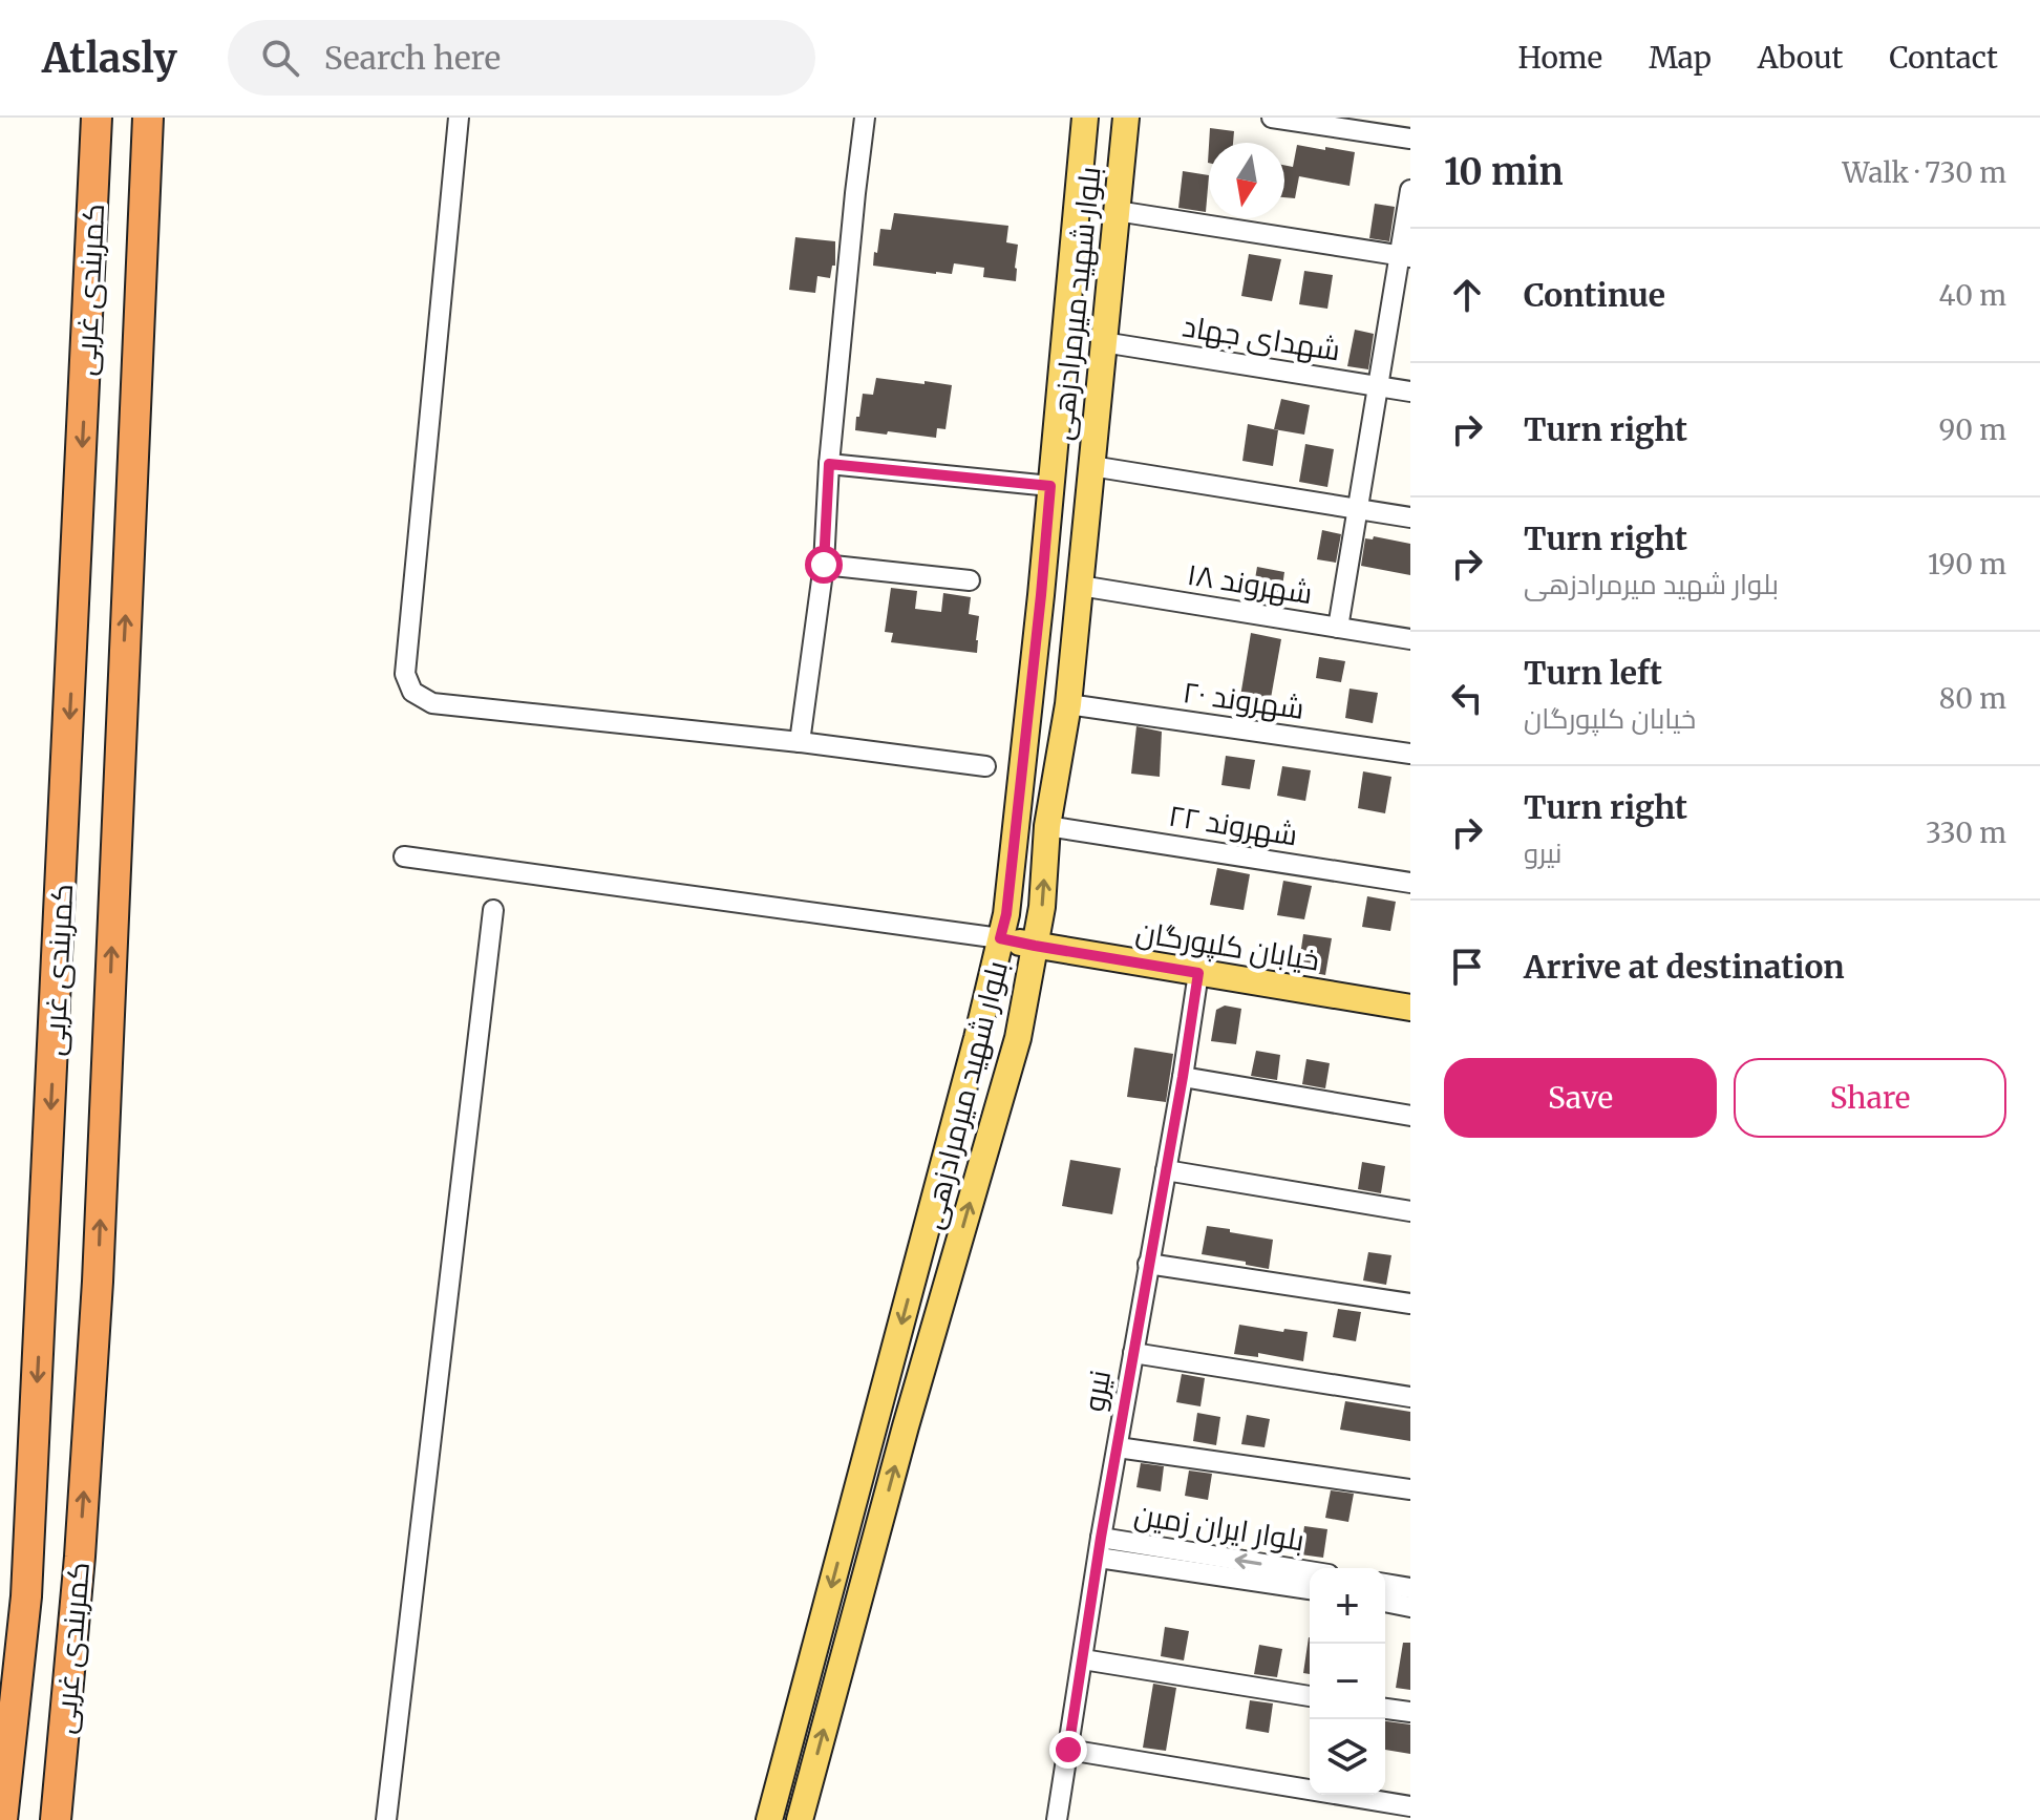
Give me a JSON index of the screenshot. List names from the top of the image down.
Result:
{
  "streets": {
    "highway": ["کمربندی غربی"],
    "main road": ["بلوار شهید میرمرادزهی", "خیابان کلپورگان"],
    "street": [
      "شهدای جهاد",
      "شهروند ۱۸",
      "شهروند ۲۰",
      "شهروند ۲۲",
      "نیرو",
      "بلوار ایران زمین"
    ]
  },
  "crossings": [
    ["بلوار شهید میرمرادزهی", "شهدای جهاد"],
    ["بلوار شهید میرمرادزهی", "شهروند ۱۸"],
    ["بلوار شهید میرمرادزهی", "شهروند ۲۰"],
    ["بلوار شهید میرمرادزهی", "شهروند ۲۲"],
    ["بلوار شهید میرمرادزهی", "خیابان کلپورگان"],
    ["خیابان کلپورگان", "نیرو"],
    ["نیرو", "بلوار ایران زمین"]
  ],
  "north": "bottom",
  "page": {
    "header": "Atlasly",
    "search": "Search here",
    "nav": [
      "Home",
      "Map",
      "About",
      "Contact"
    ],
    "heading": ["10 min", "Walk · 730 m"],
    "list": [
      ["Continue", "40 m"],
      ["Turn right", "90 m"],
      ["Turn right", "بلوار شهید میرمرادزهی", "190 m"],
      ["Turn left", "خیابان کلپورگان", "80 m"],
      ["Turn right", "نیرو", "330 m"],
      "Arrive at destination"
    ],
    "buttons": ["Save", "Share"],
    "map_buttons": ["+", "−"]
  }
}
